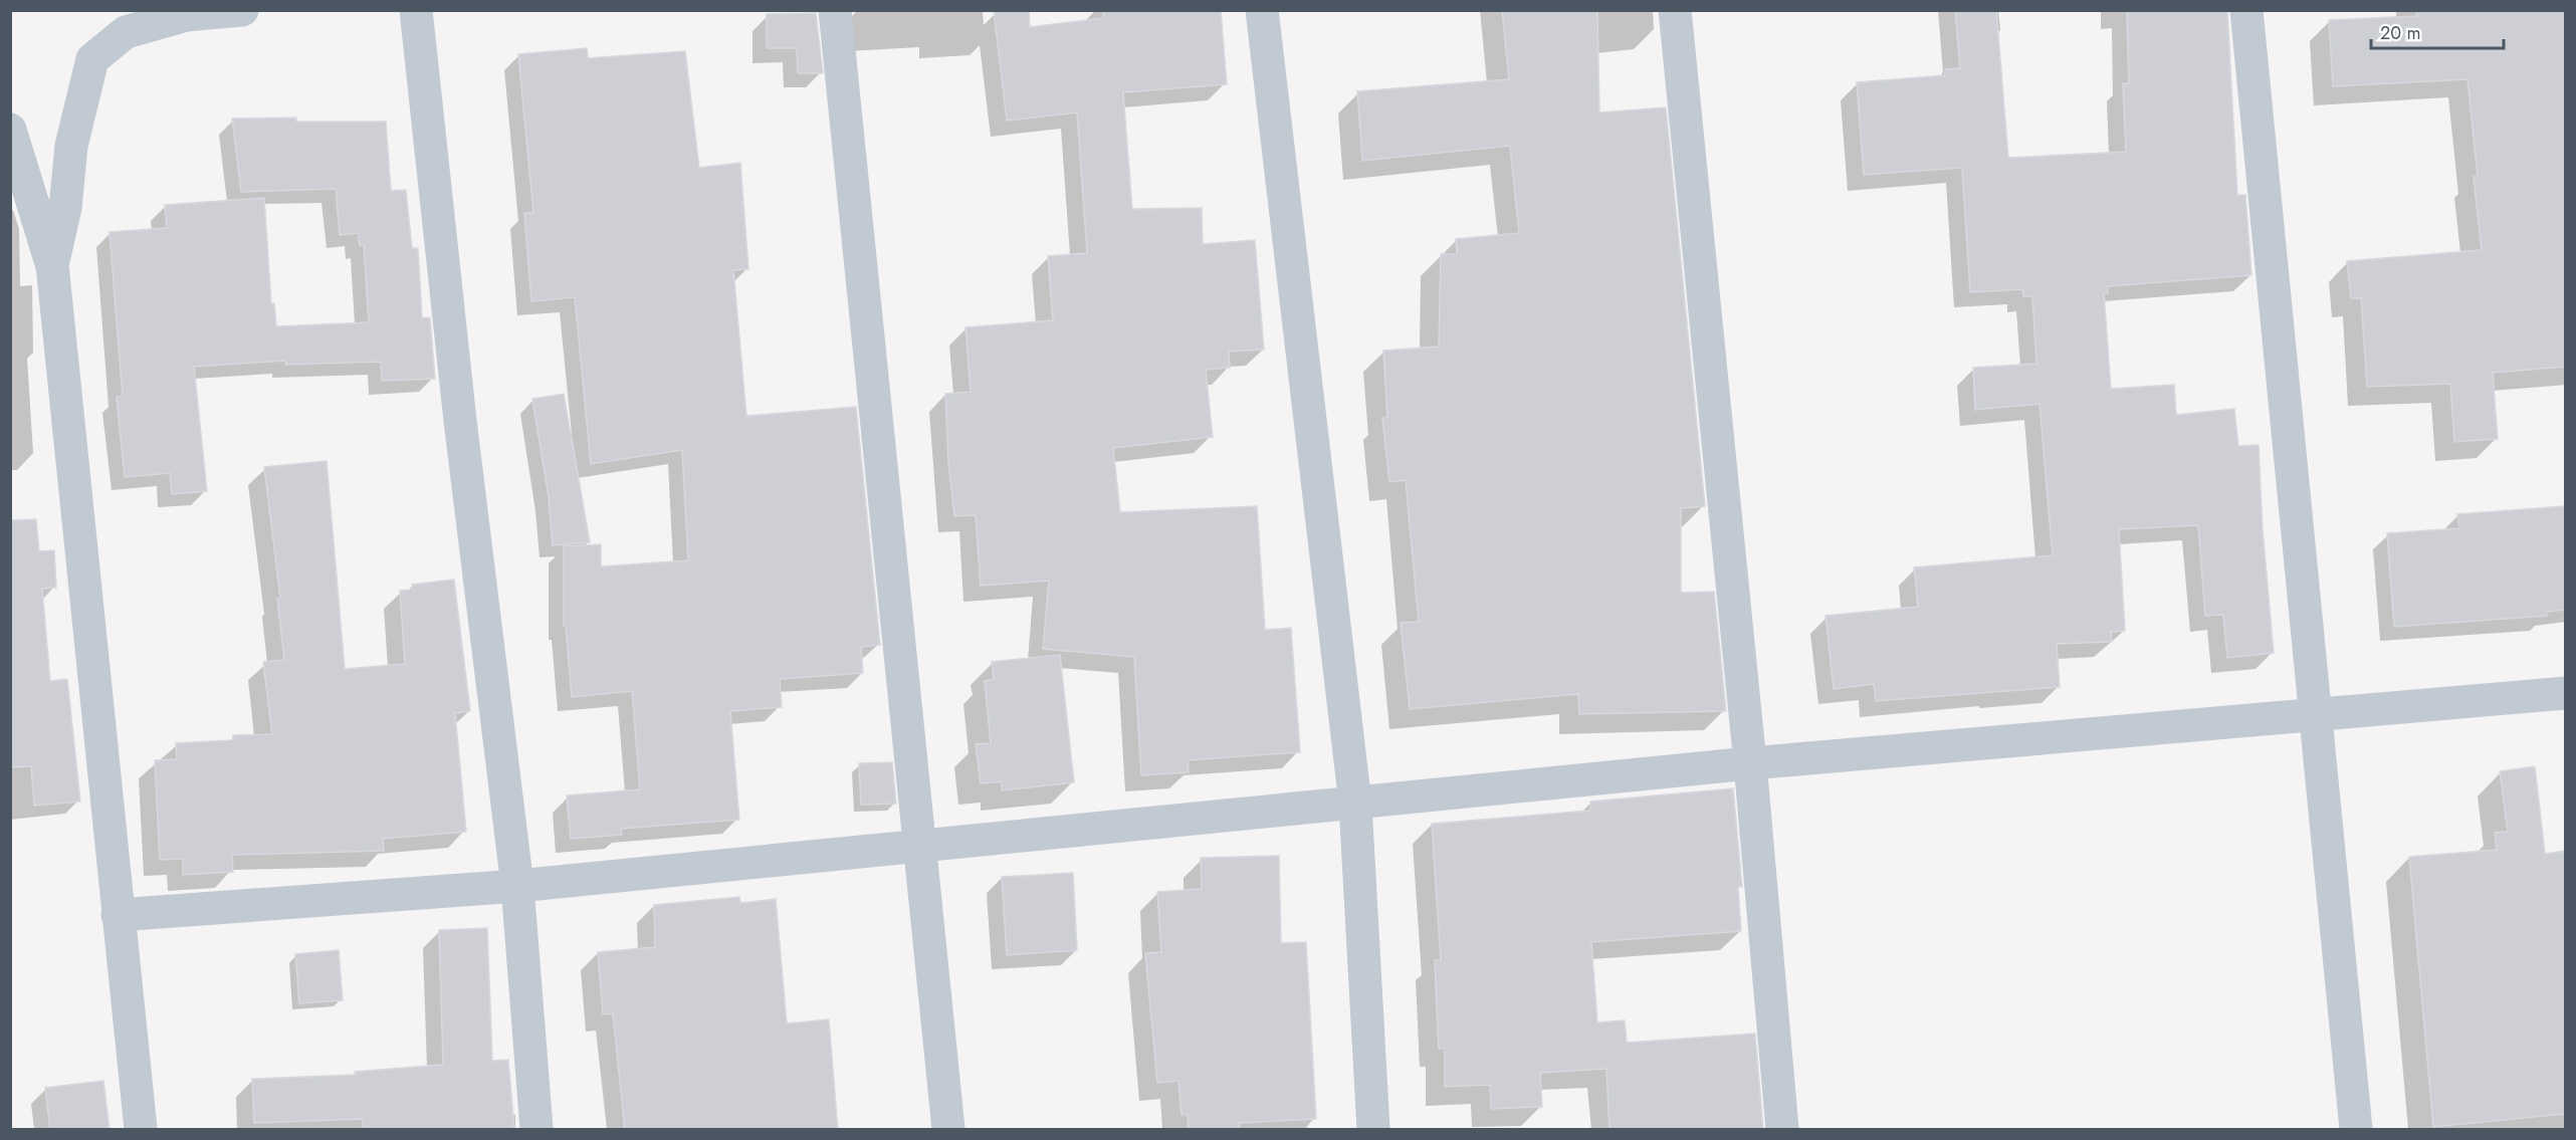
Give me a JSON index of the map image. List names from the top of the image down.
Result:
{
  "scale_bar": "20 m"
}
